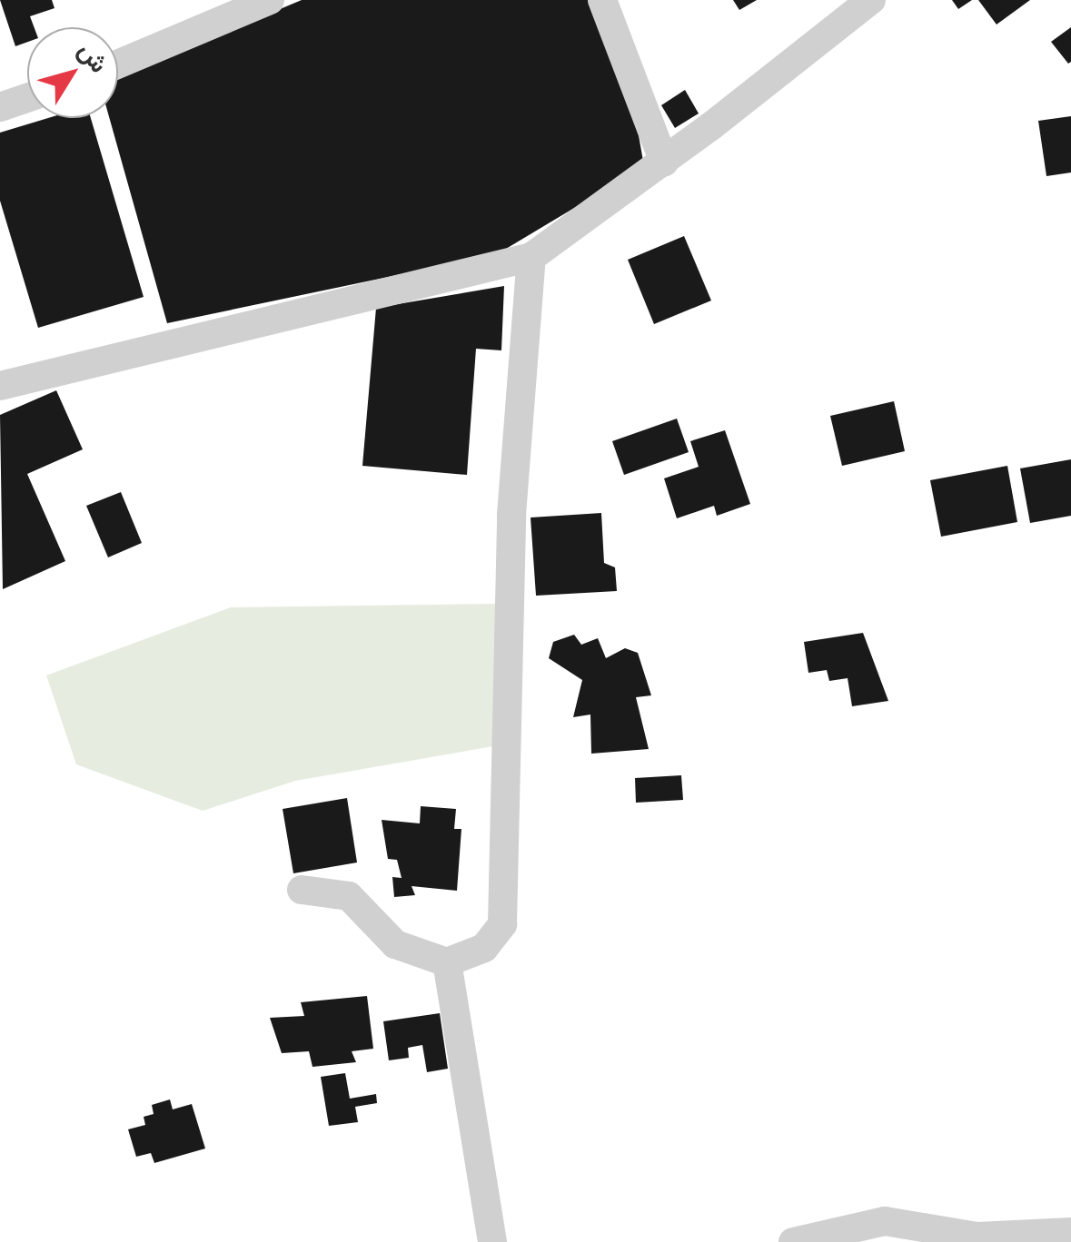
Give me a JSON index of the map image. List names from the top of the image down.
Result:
{
  "north": "top right"
}
